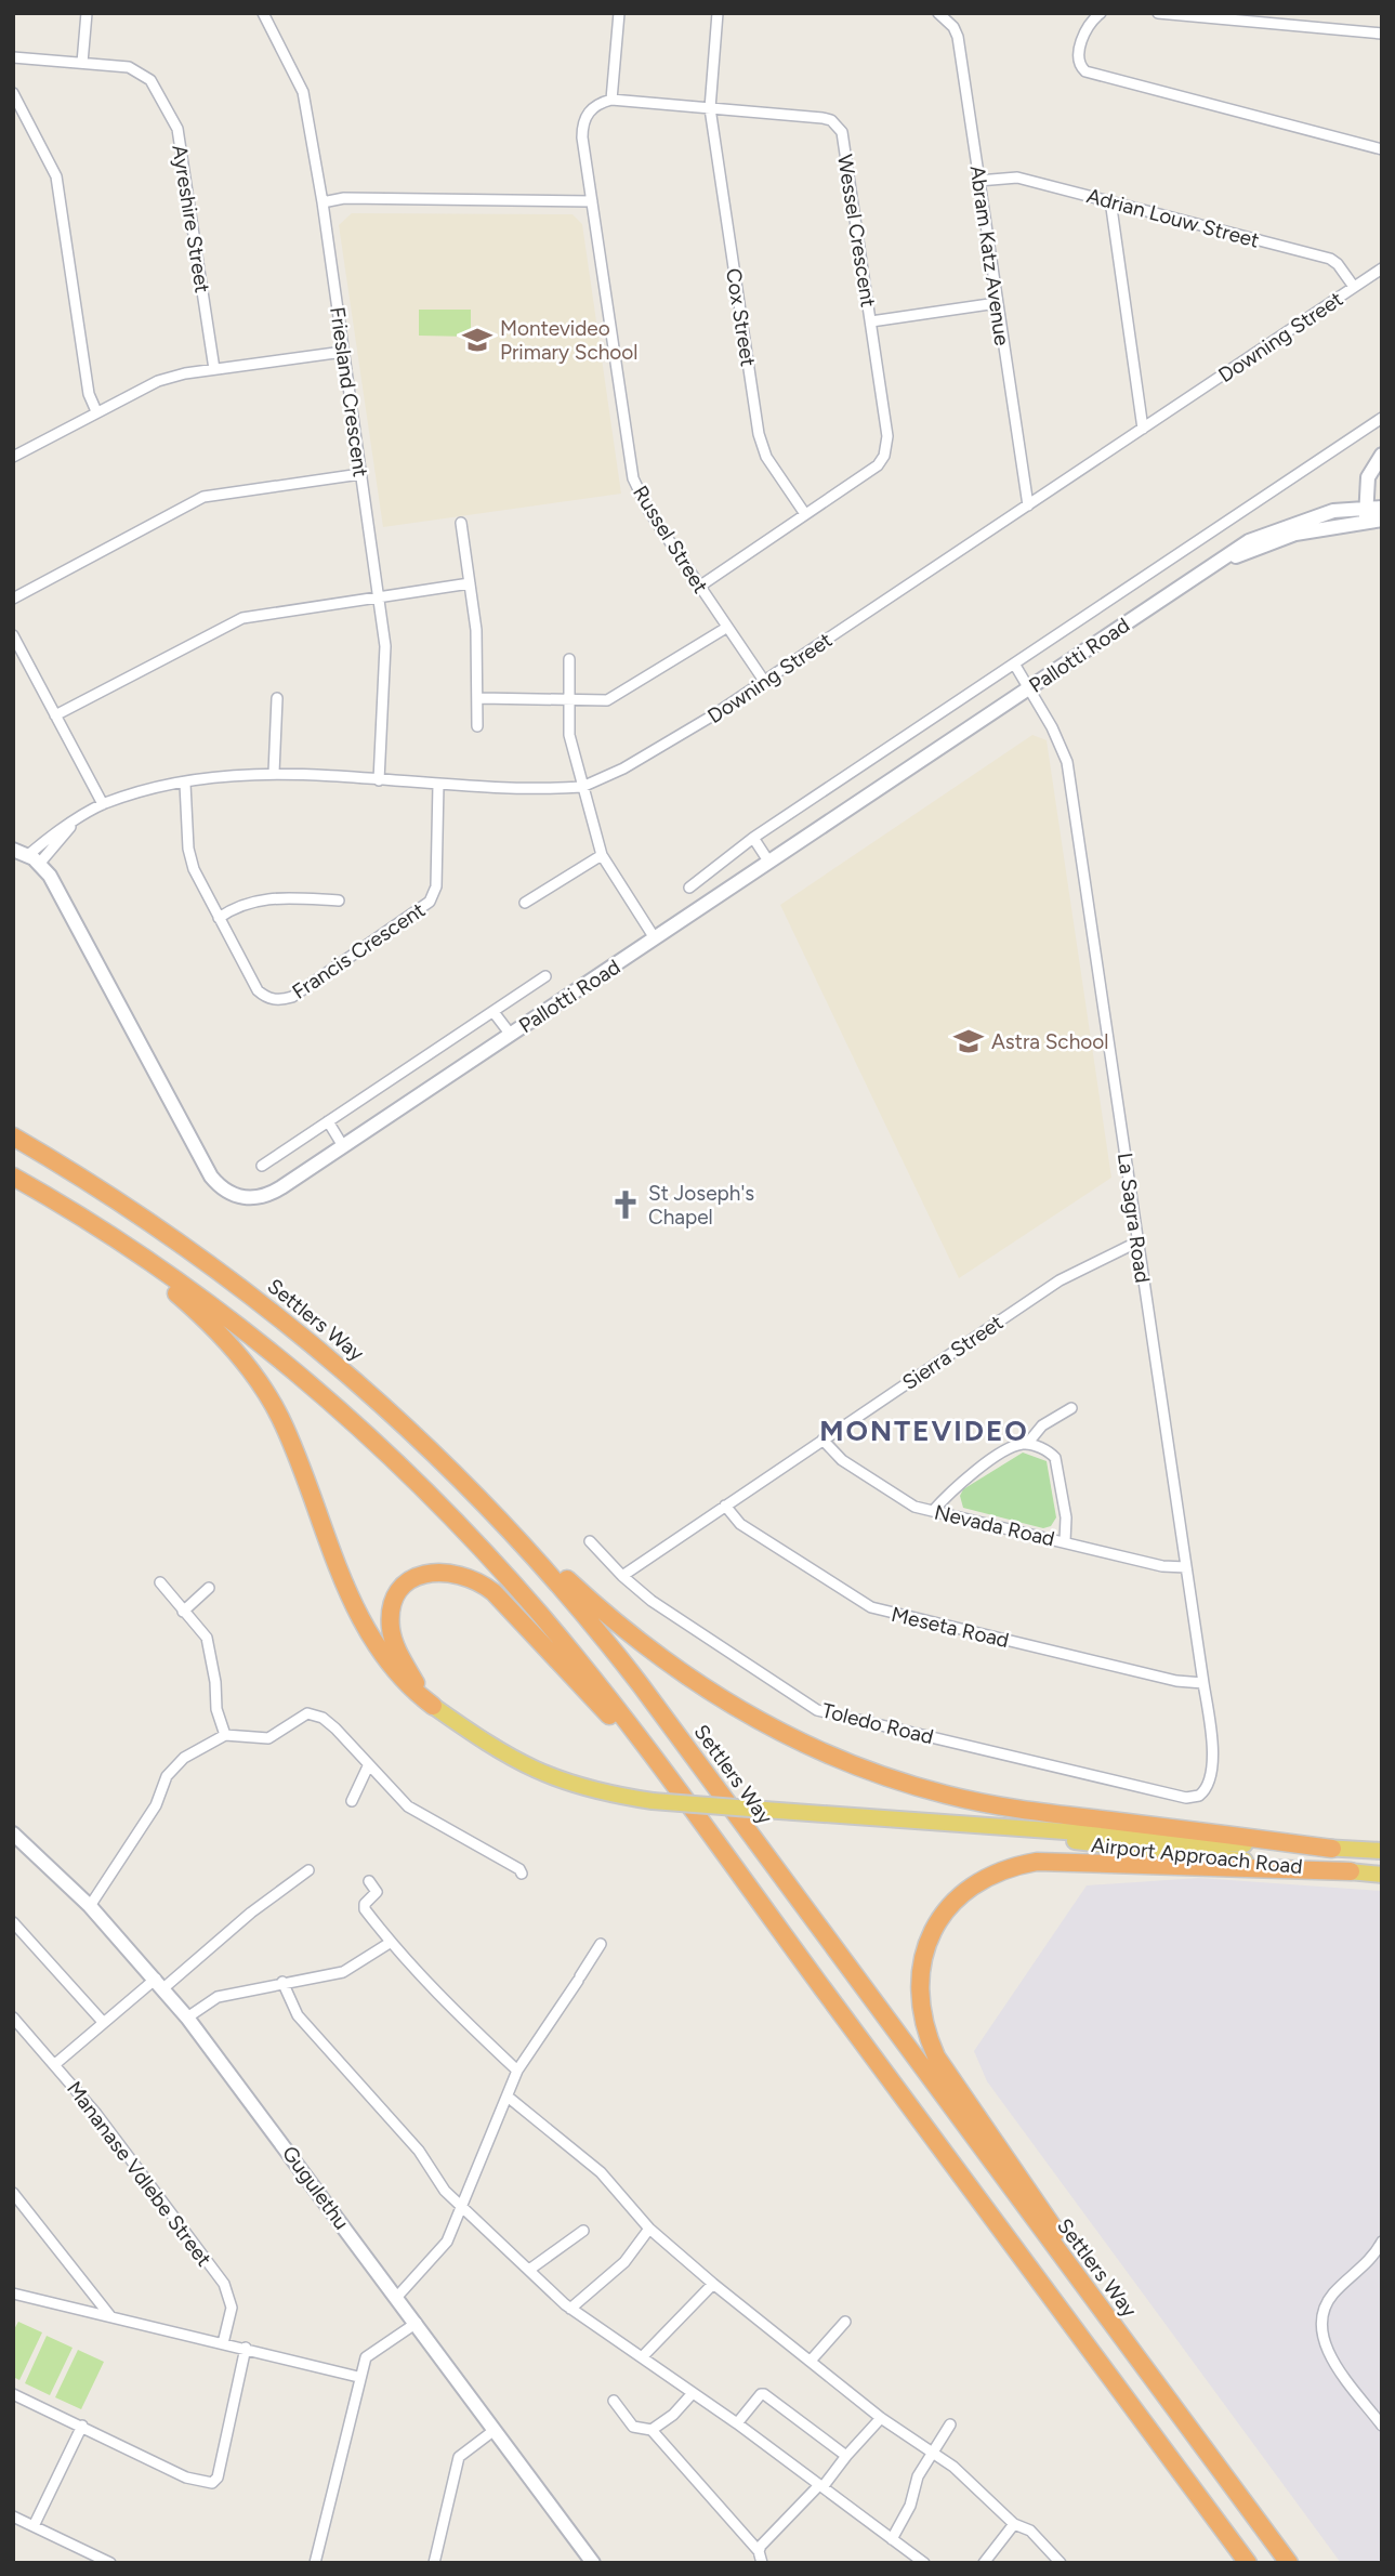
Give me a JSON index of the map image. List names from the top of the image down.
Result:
{
  "streets": {
    "highway": ["Settlers Way"],
    "main road": ["Airport Approach Road"],
    "street": [
      "Adrian Louw Street",
      "Ayreshire Street",
      "Wessel Crescent",
      "Abram Katz Avenue",
      "Cox Street",
      "Downing Street",
      "Friesland Crescent",
      "Russel Street",
      "Pallotti Road",
      "Francis Crescent",
      "La Sagra Road",
      "Sierra Street",
      "Nevada Road",
      "Meseta Road",
      "Toledo Road",
      "Mananase Vdlebe Street",
      "Gugulethu"
    ]
  },
  "crossings": [
    ["Adrian Louw Street", "Abram Katz Avenue"],
    ["Adrian Louw Street", "Downing Street"],
    ["Wessel Crescent", "Cox Street"],
    ["Wessel Crescent", "Russel Street"],
    ["Abram Katz Avenue", "Downing Street"],
    ["Downing Street", "Friesland Crescent"],
    ["Downing Street", "Russel Street"],
    ["Downing Street", "Pallotti Road"],
    ["Downing Street", "Francis Crescent"],
    ["Pallotti Road", "La Sagra Road"],
    ["La Sagra Road", "Sierra Street"],
    ["La Sagra Road", "Nevada Road"],
    ["La Sagra Road", "Meseta Road"],
    ["La Sagra Road", "Toledo Road"],
    ["Sierra Street", "Nevada Road"],
    ["Sierra Street", "Meseta Road"],
    ["Sierra Street", "Toledo Road"]
  ],
  "districts": ["MONTEVIDEO"],
  "places": {
    "school or university": ["Montevideo Primary School", "Astra School"],
    "church": ["St Joseph's Chapel"]
  }
}
